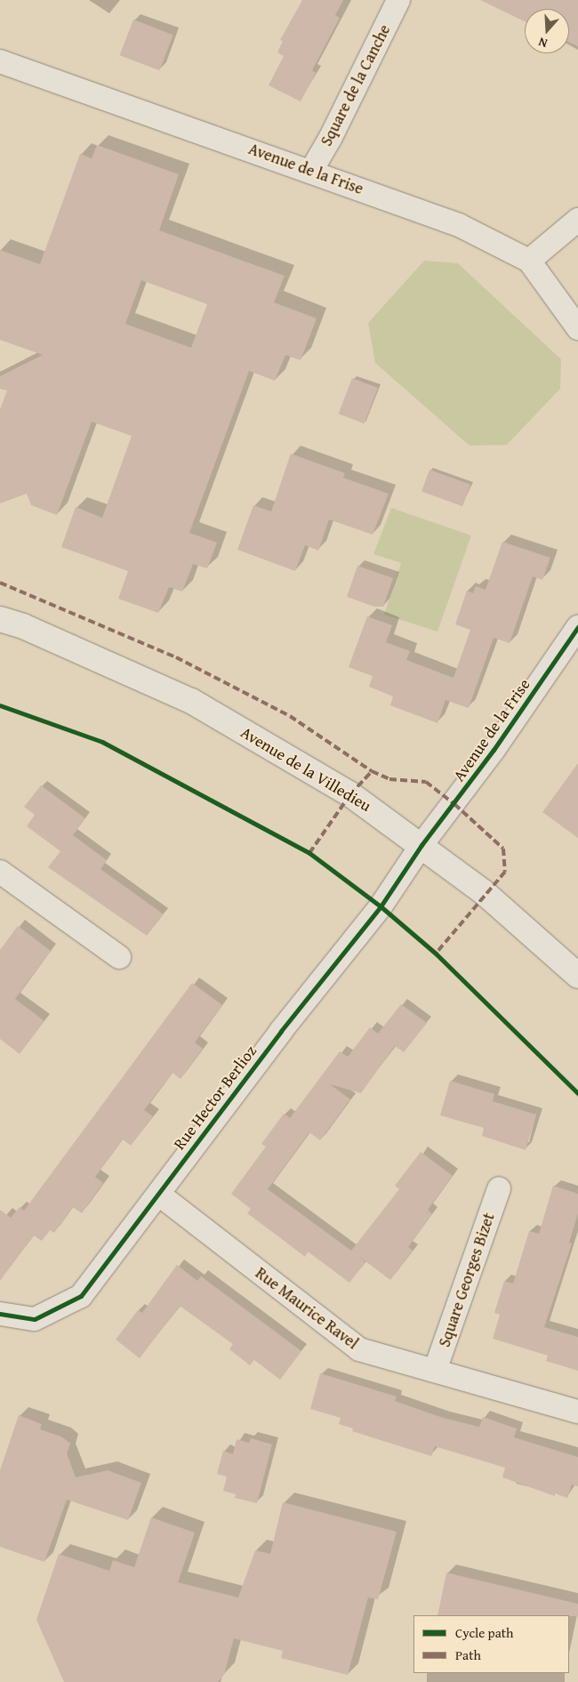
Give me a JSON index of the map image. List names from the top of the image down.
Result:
{
  "streets": {
    "street": [
      "Square de la Canche",
      "Avenue de la Frise",
      "Avenue de la Villedieu",
      "Rue Hector Berlioz",
      "Square Georges Bizet",
      "Rue Maurice Ravel"
    ]
  },
  "crossings": [
    ["Square de la Canche", "Avenue de la Frise"],
    ["Avenue de la Frise", "Avenue de la Villedieu"],
    ["Avenue de la Frise", "Rue Hector Berlioz"],
    ["Avenue de la Villedieu", "Rue Hector Berlioz"],
    ["Rue Hector Berlioz", "Rue Maurice Ravel"],
    ["Square Georges Bizet", "Rue Maurice Ravel"]
  ],
  "legend": ["Cycle path", "Path"],
  "north": "bottom"
}
